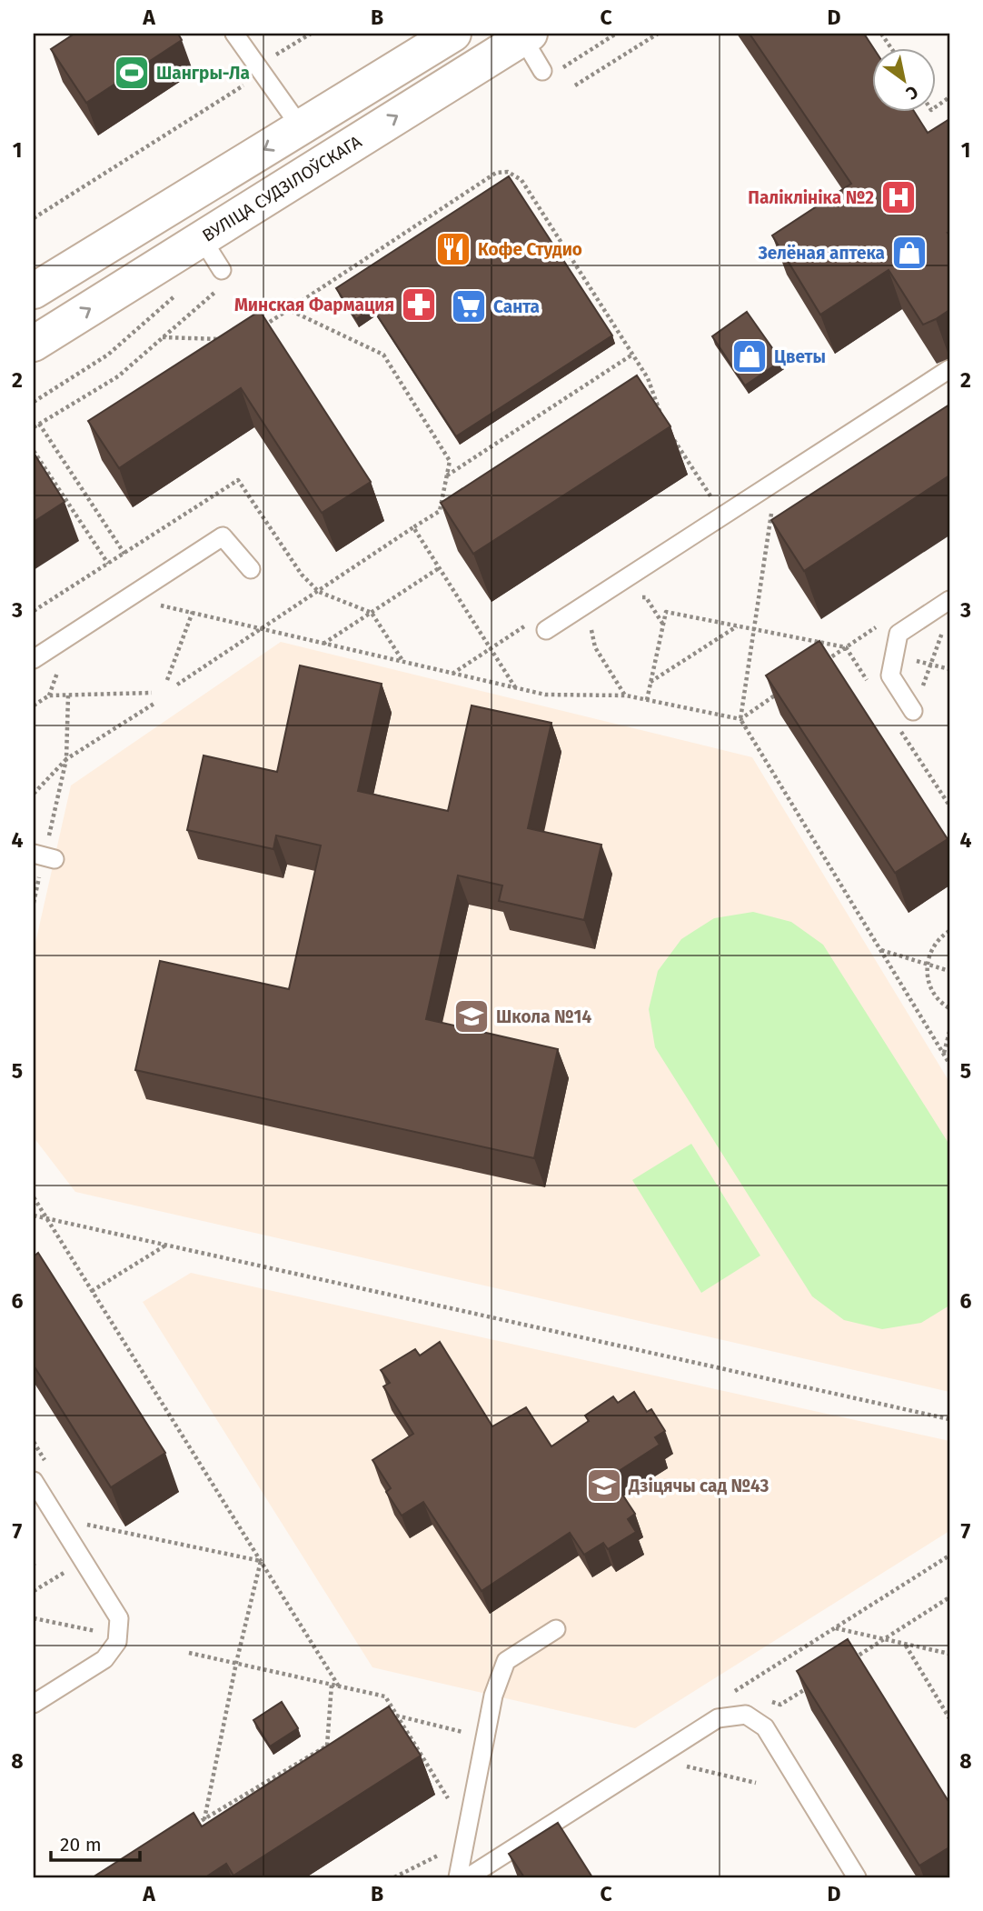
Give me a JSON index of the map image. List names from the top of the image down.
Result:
{
  "streets": {
    "main road": ["ВУЛІЦА СУДЗІЛОЎСКАГА"]
  },
  "places": {
    "sports": ["Шангры-Ла"],
    "hospital": ["Паліклініка №2"],
    "restaurant": ["Кофе Студио"],
    "shop": ["Зелёная аптека", "Цветы"],
    "pharmacy": ["Минская Фармация"],
    "supermarket": ["Санта"],
    "school or university": ["Школа №14", "Дзіцячы сад №43"]
  },
  "scale_bar": "20 m",
  "north": "bottom right",
  "grid": {
    "columns": [
      "A",
      "B",
      "C",
      "D"
    ],
    "rows": [
      "1",
      "2",
      "3",
      "4",
      "5",
      "6",
      "7",
      "8"
    ]
  }
}
